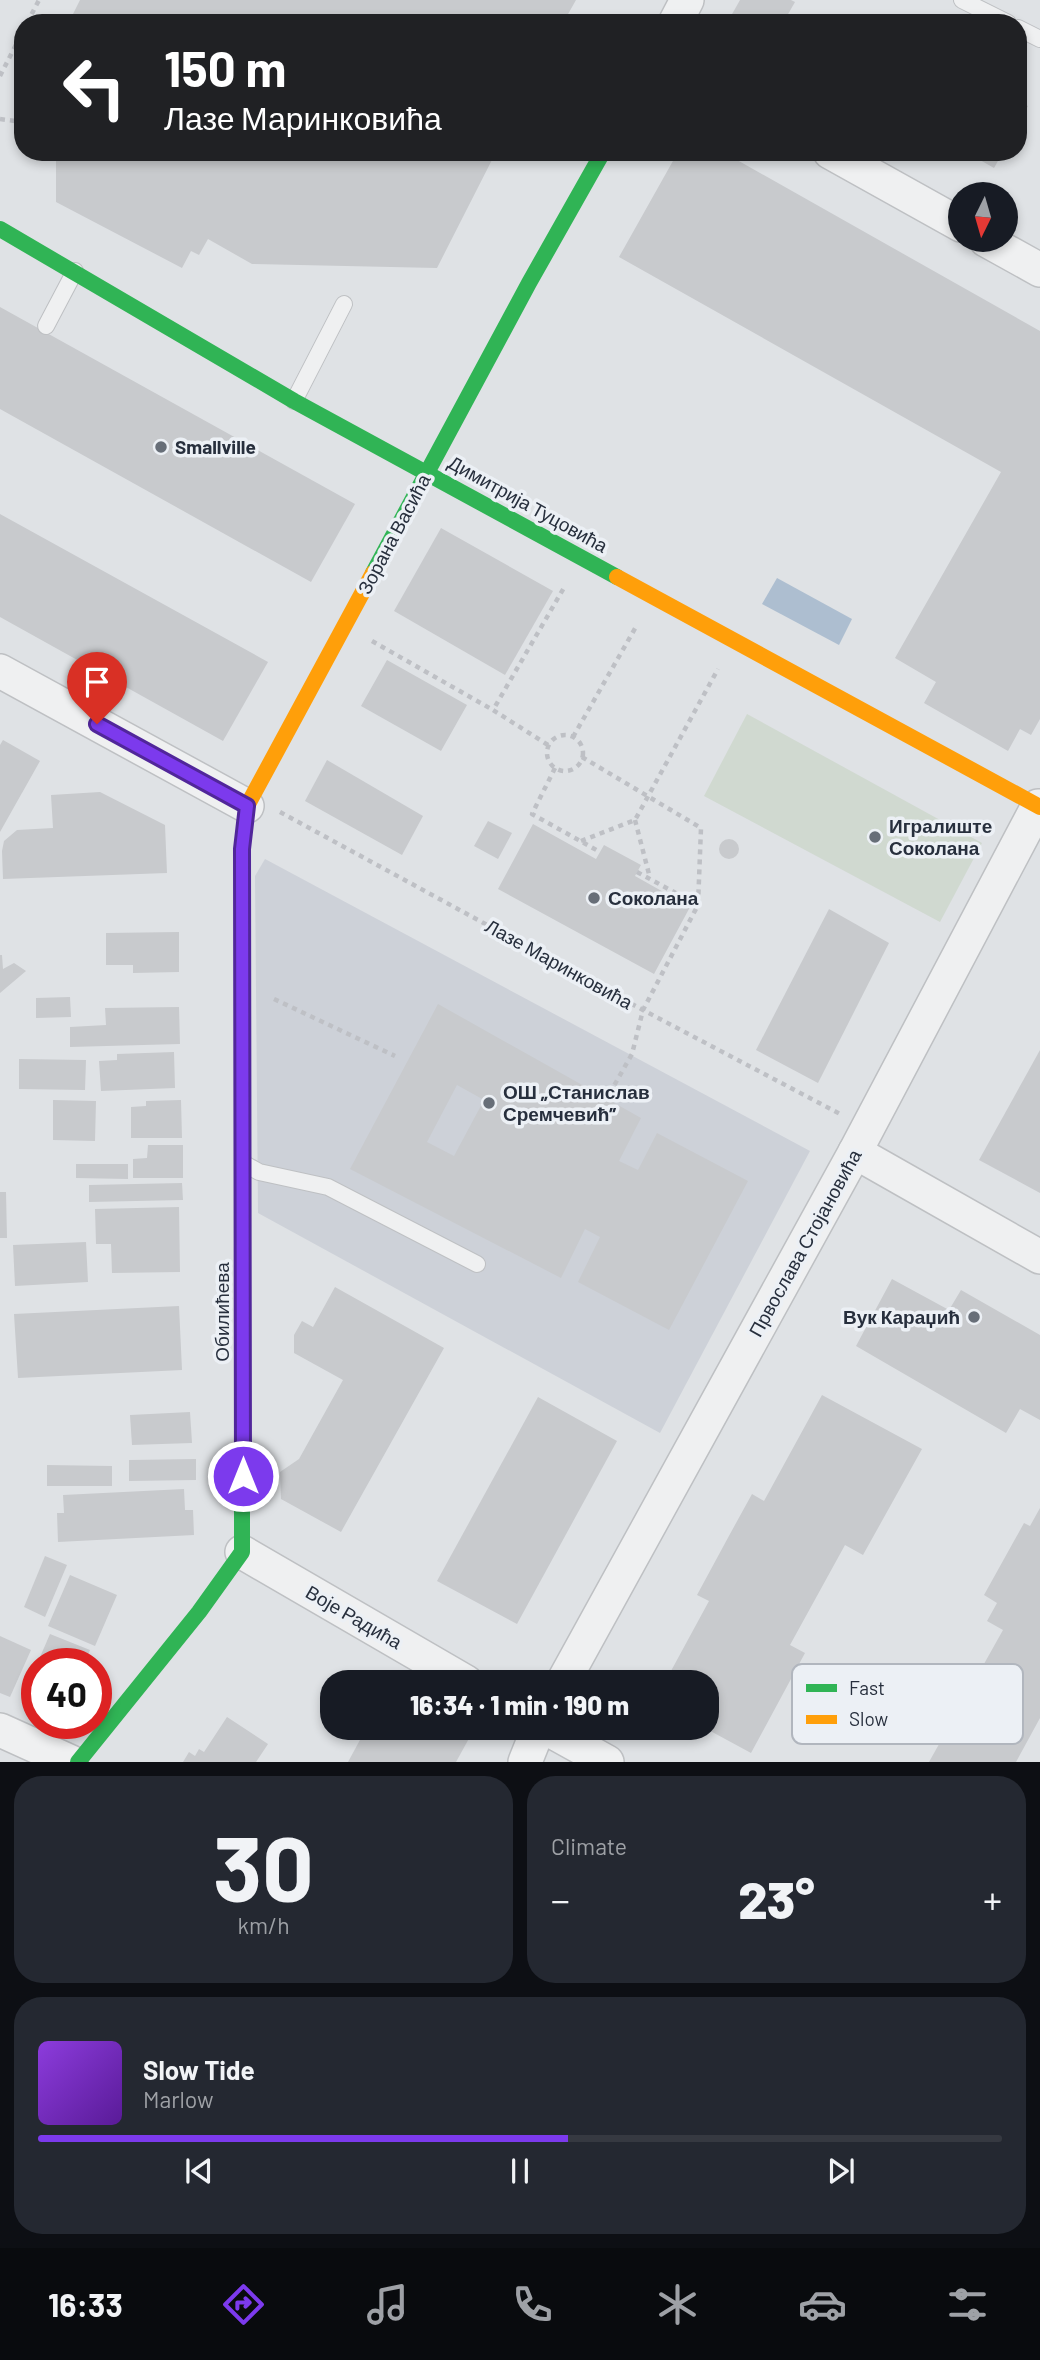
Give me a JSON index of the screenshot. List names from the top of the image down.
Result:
{
  "streets": {
    "street": [
      "Димитрија Туцовића",
      "Зорана Васића",
      "Првослава Стојановића",
      "Обилићева",
      "Воје Радића"
    ],
    "path": ["Лазе Маринковића"]
  },
  "crossings": [
    ["Димитрија Туцовића", "Зорана Васића"],
    ["Димитрија Туцовића", "Првослава Стојановића"],
    ["Зорана Васића", "Лазе Маринковића"],
    ["Зорана Васића", "Обилићева"],
    ["Лазе Маринковића", "Првослава Стојановића"],
    ["Лазе Маринковића", "Обилићева"],
    ["Обилићева", "Воје Радића"]
  ],
  "places": [
    "Smallville",
    "Игралиште Соколана",
    "Соколана",
    "ОШ „Станислав Сремчевић”",
    "Вук Караџић"
  ],
  "legend": ["Fast", "Slow"],
  "north": "bottom",
  "page": {
    "turn": ["150 m", "Лазе Маринковића"],
    "limit": "40",
    "trip": "16:34 · 1 min · 190 m",
    "tile": [
      ["30", "km/h"],
      "Climate"
    ],
    "heat": ["−", "23°", "+"],
    "song": ["Slow Tide", "Marlow"],
    "tabs": "16:33"
  }
}
